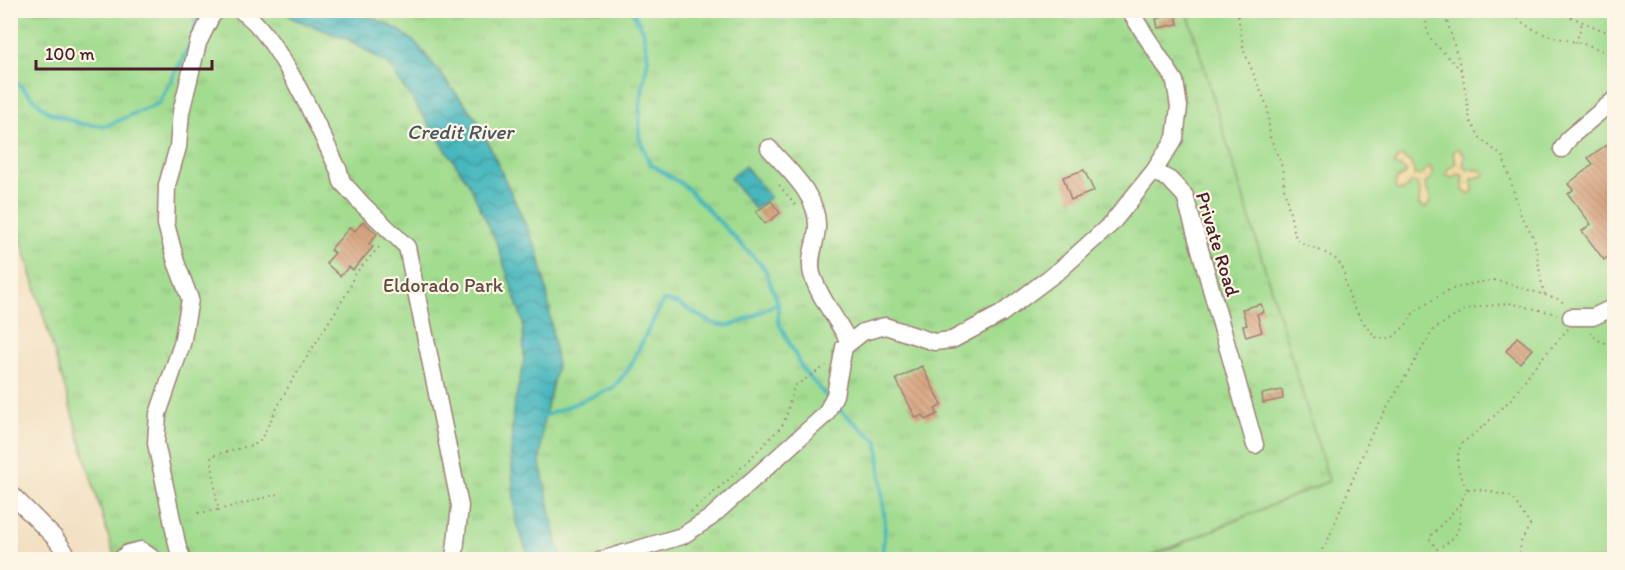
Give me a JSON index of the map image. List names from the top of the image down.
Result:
{
  "streets": {
    "street": ["Private Road"]
  },
  "water": ["Credit River"],
  "parks": ["Eldorado Park"],
  "scale_bar": "100 m"
}
